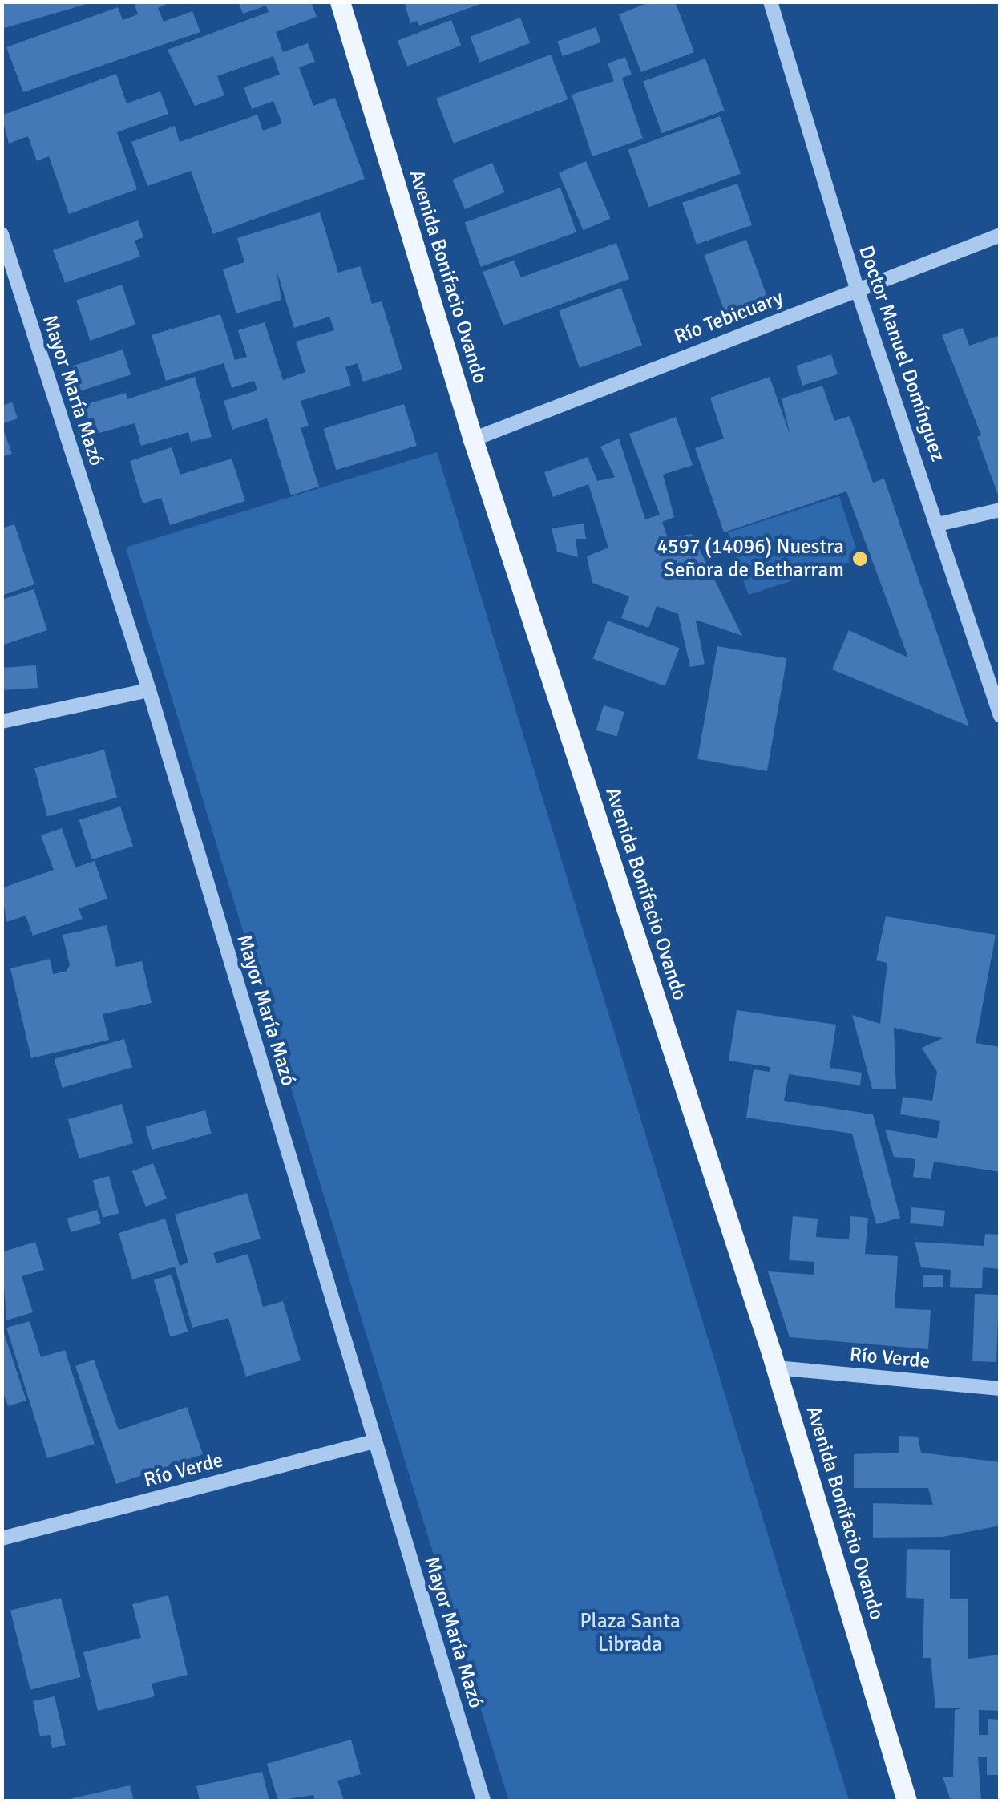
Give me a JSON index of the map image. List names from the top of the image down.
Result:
{
  "streets": {
    "main road": ["Avenida Bonifacio Ovando"],
    "street": [
      "Río Tebicuary",
      "Doctor Manuel Domínguez",
      "Mayor María Mazó",
      "Río Verde"
    ]
  },
  "crossings": [
    ["Avenida Bonifacio Ovando", "Río Tebicuary"],
    ["Avenida Bonifacio Ovando", "Río Verde"],
    ["Río Tebicuary", "Doctor Manuel Domínguez"],
    ["Mayor María Mazó", "Río Verde"]
  ],
  "parks": ["Plaza Santa Librada"],
  "places": ["4597 (14096) Nuestra Señora de Betharram"]
}
